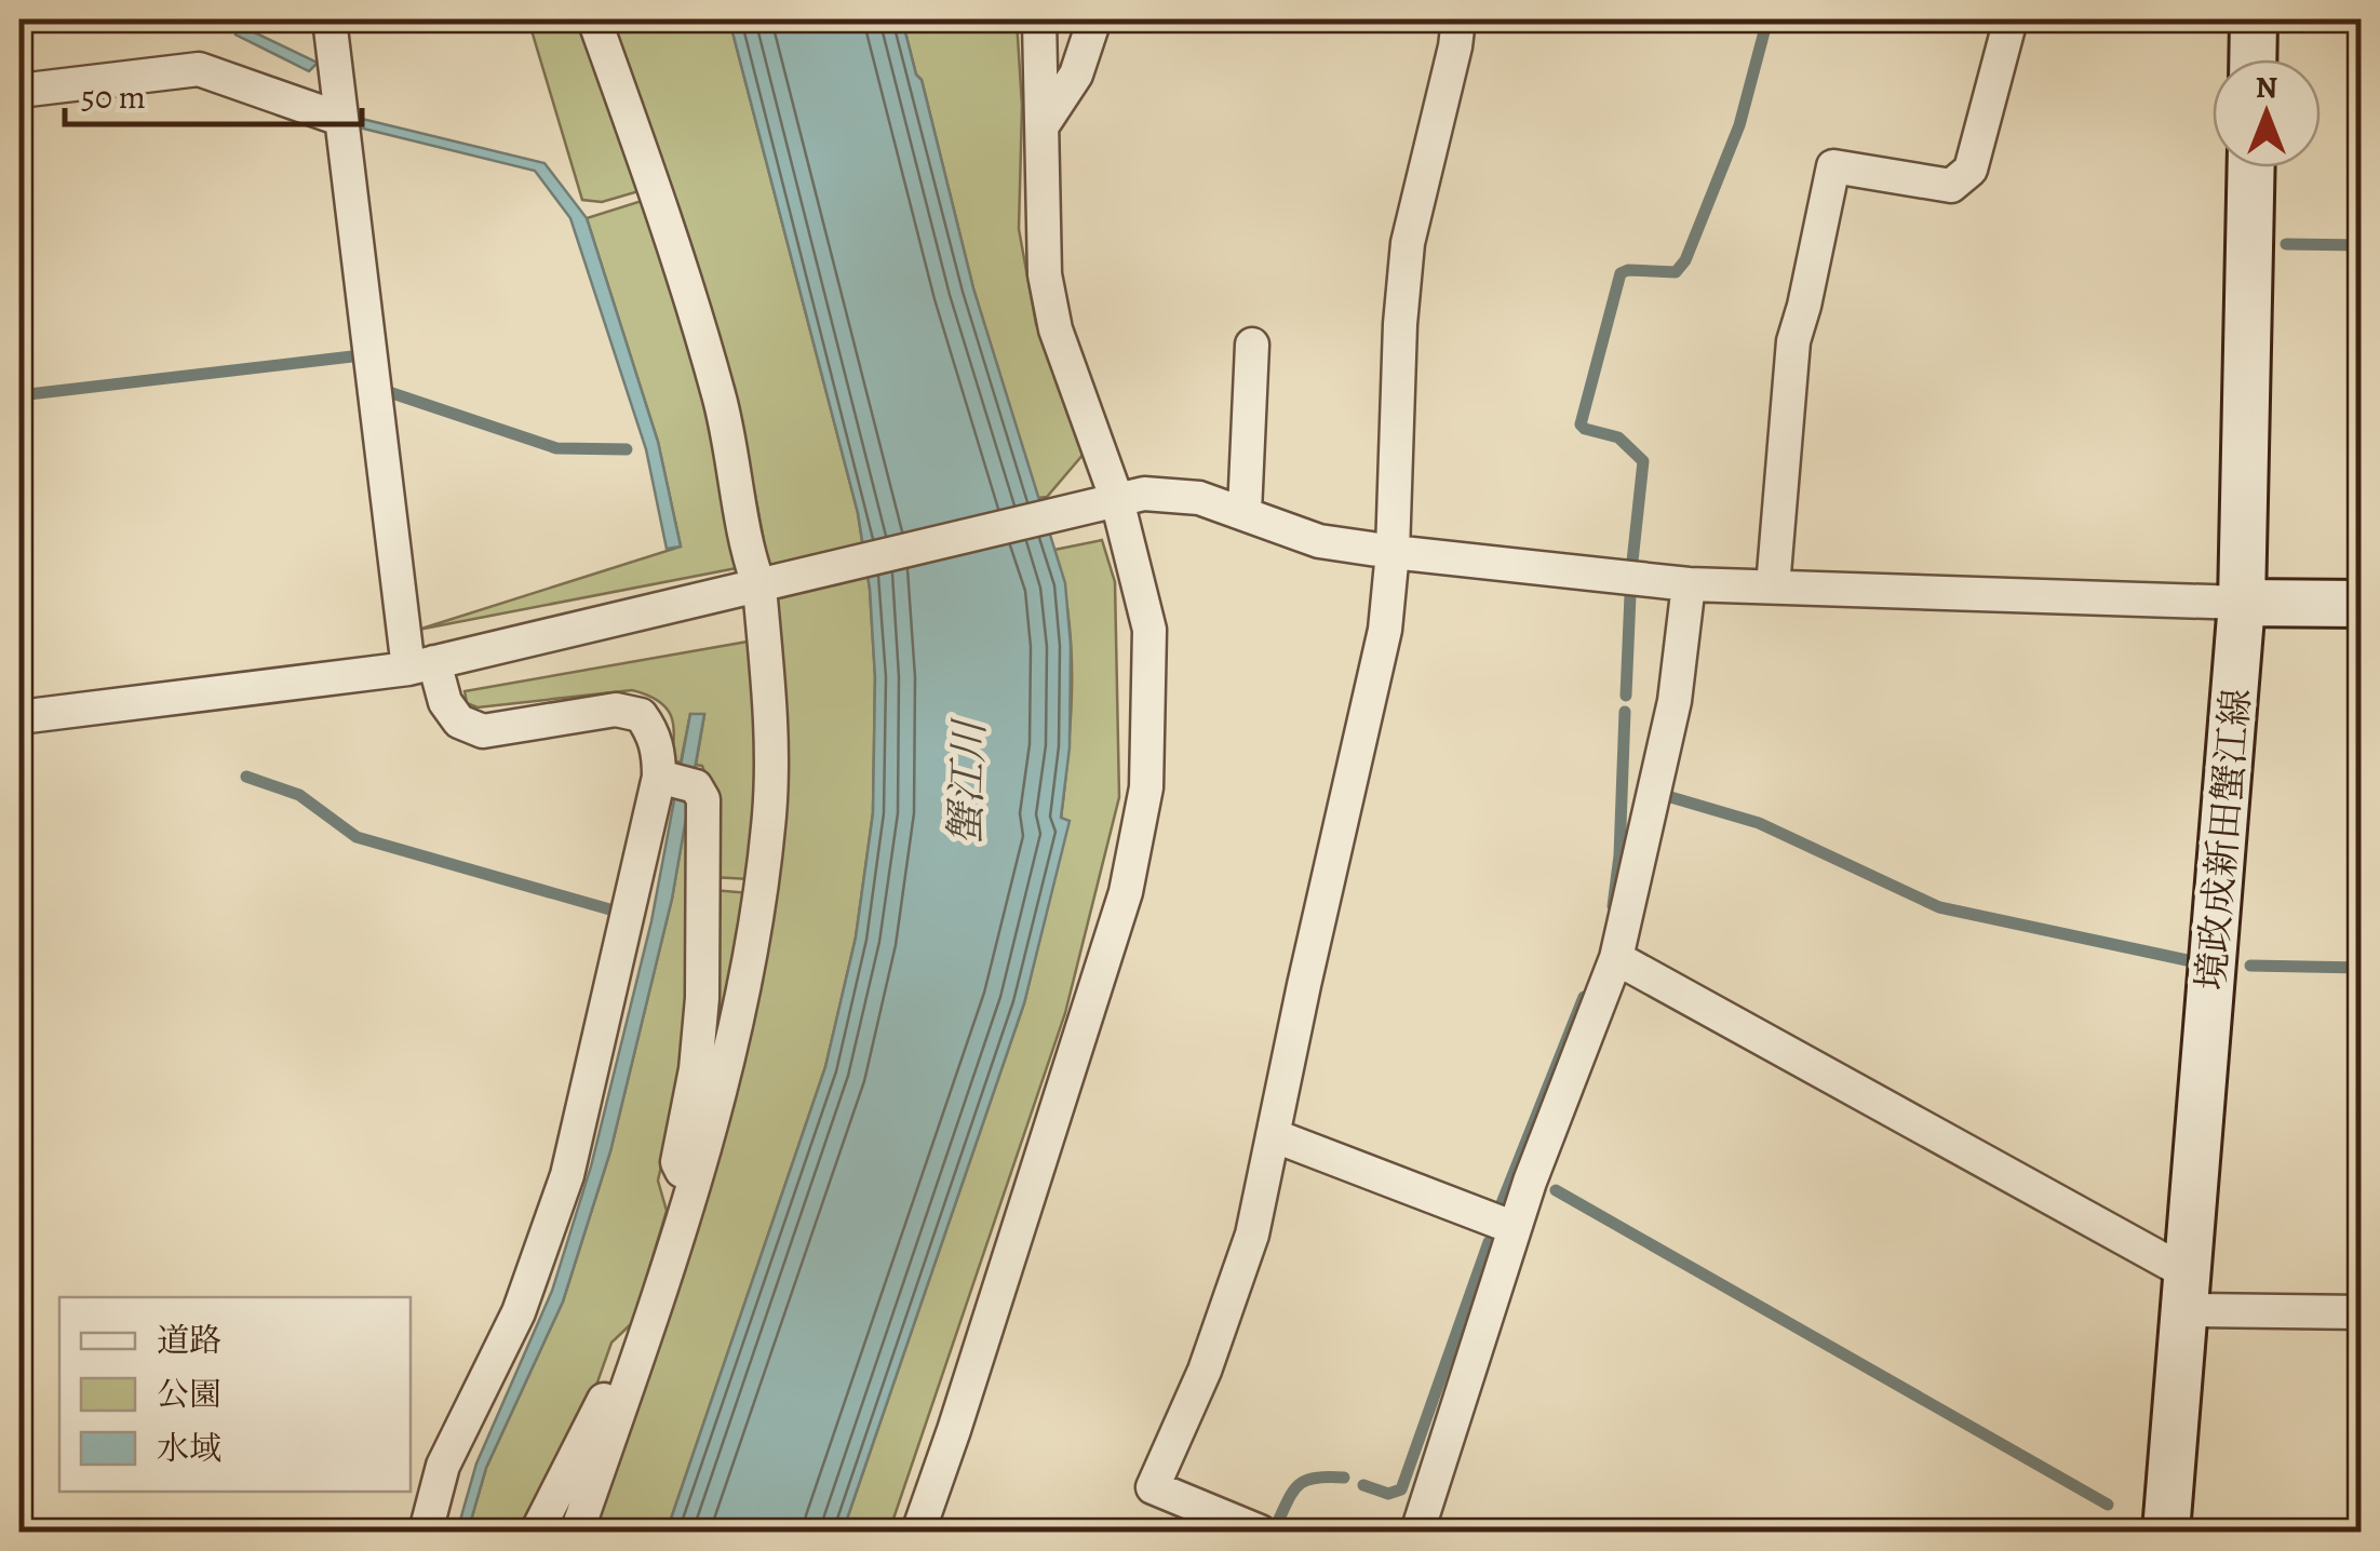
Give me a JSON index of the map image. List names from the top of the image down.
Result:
{
  "streets": {
    "main road": ["境政成新田蟹江線"]
  },
  "water": ["蟹江川"],
  "legend": ["道路", "公園", "水域"],
  "scale_bar": "50 m",
  "north": "top"
}
